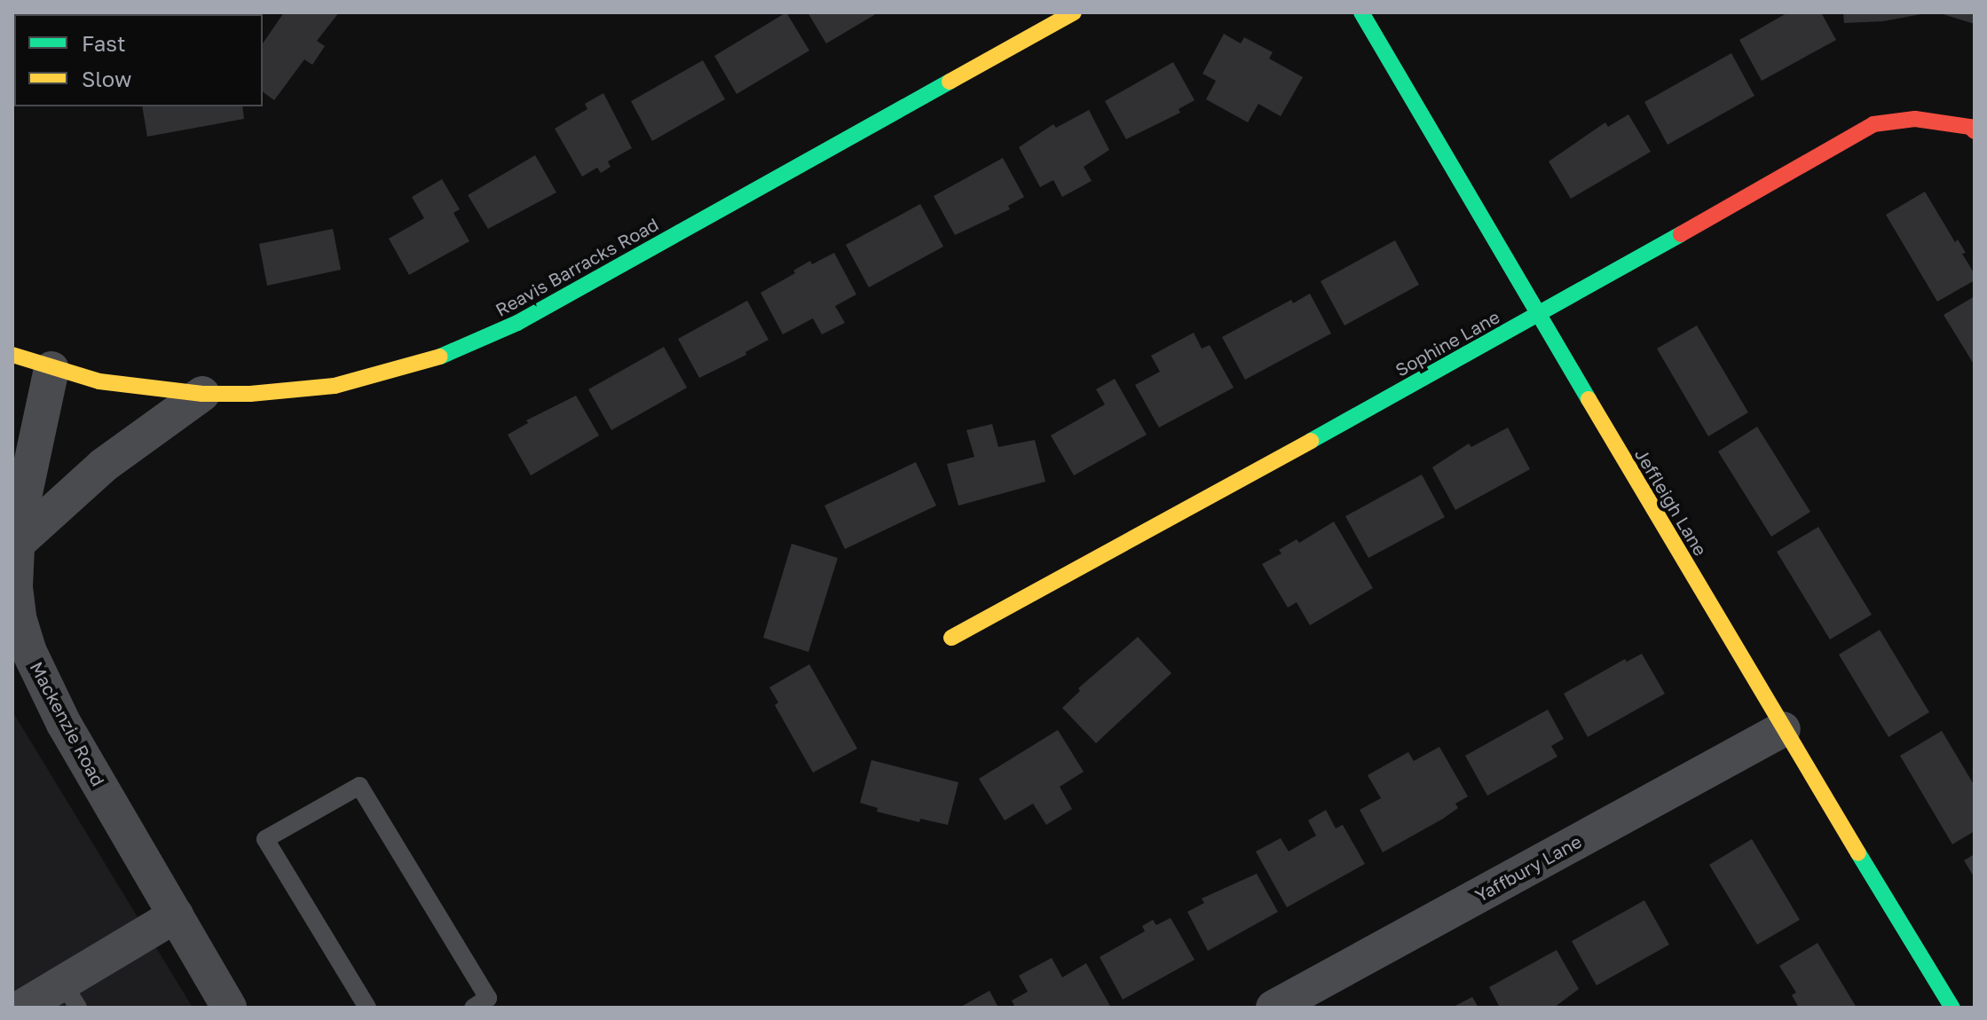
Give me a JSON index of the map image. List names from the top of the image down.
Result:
{
  "streets": {
    "street": [
      "Reavis Barracks Road",
      "Sophine Lane",
      "Jeffleigh Lane",
      "Mackenzie Road",
      "Yaffbury Lane"
    ]
  },
  "crossings": [
    ["Reavis Barracks Road", "Mackenzie Road"],
    ["Sophine Lane", "Jeffleigh Lane"],
    ["Jeffleigh Lane", "Yaffbury Lane"]
  ],
  "legend": ["Fast", "Slow"]
}
